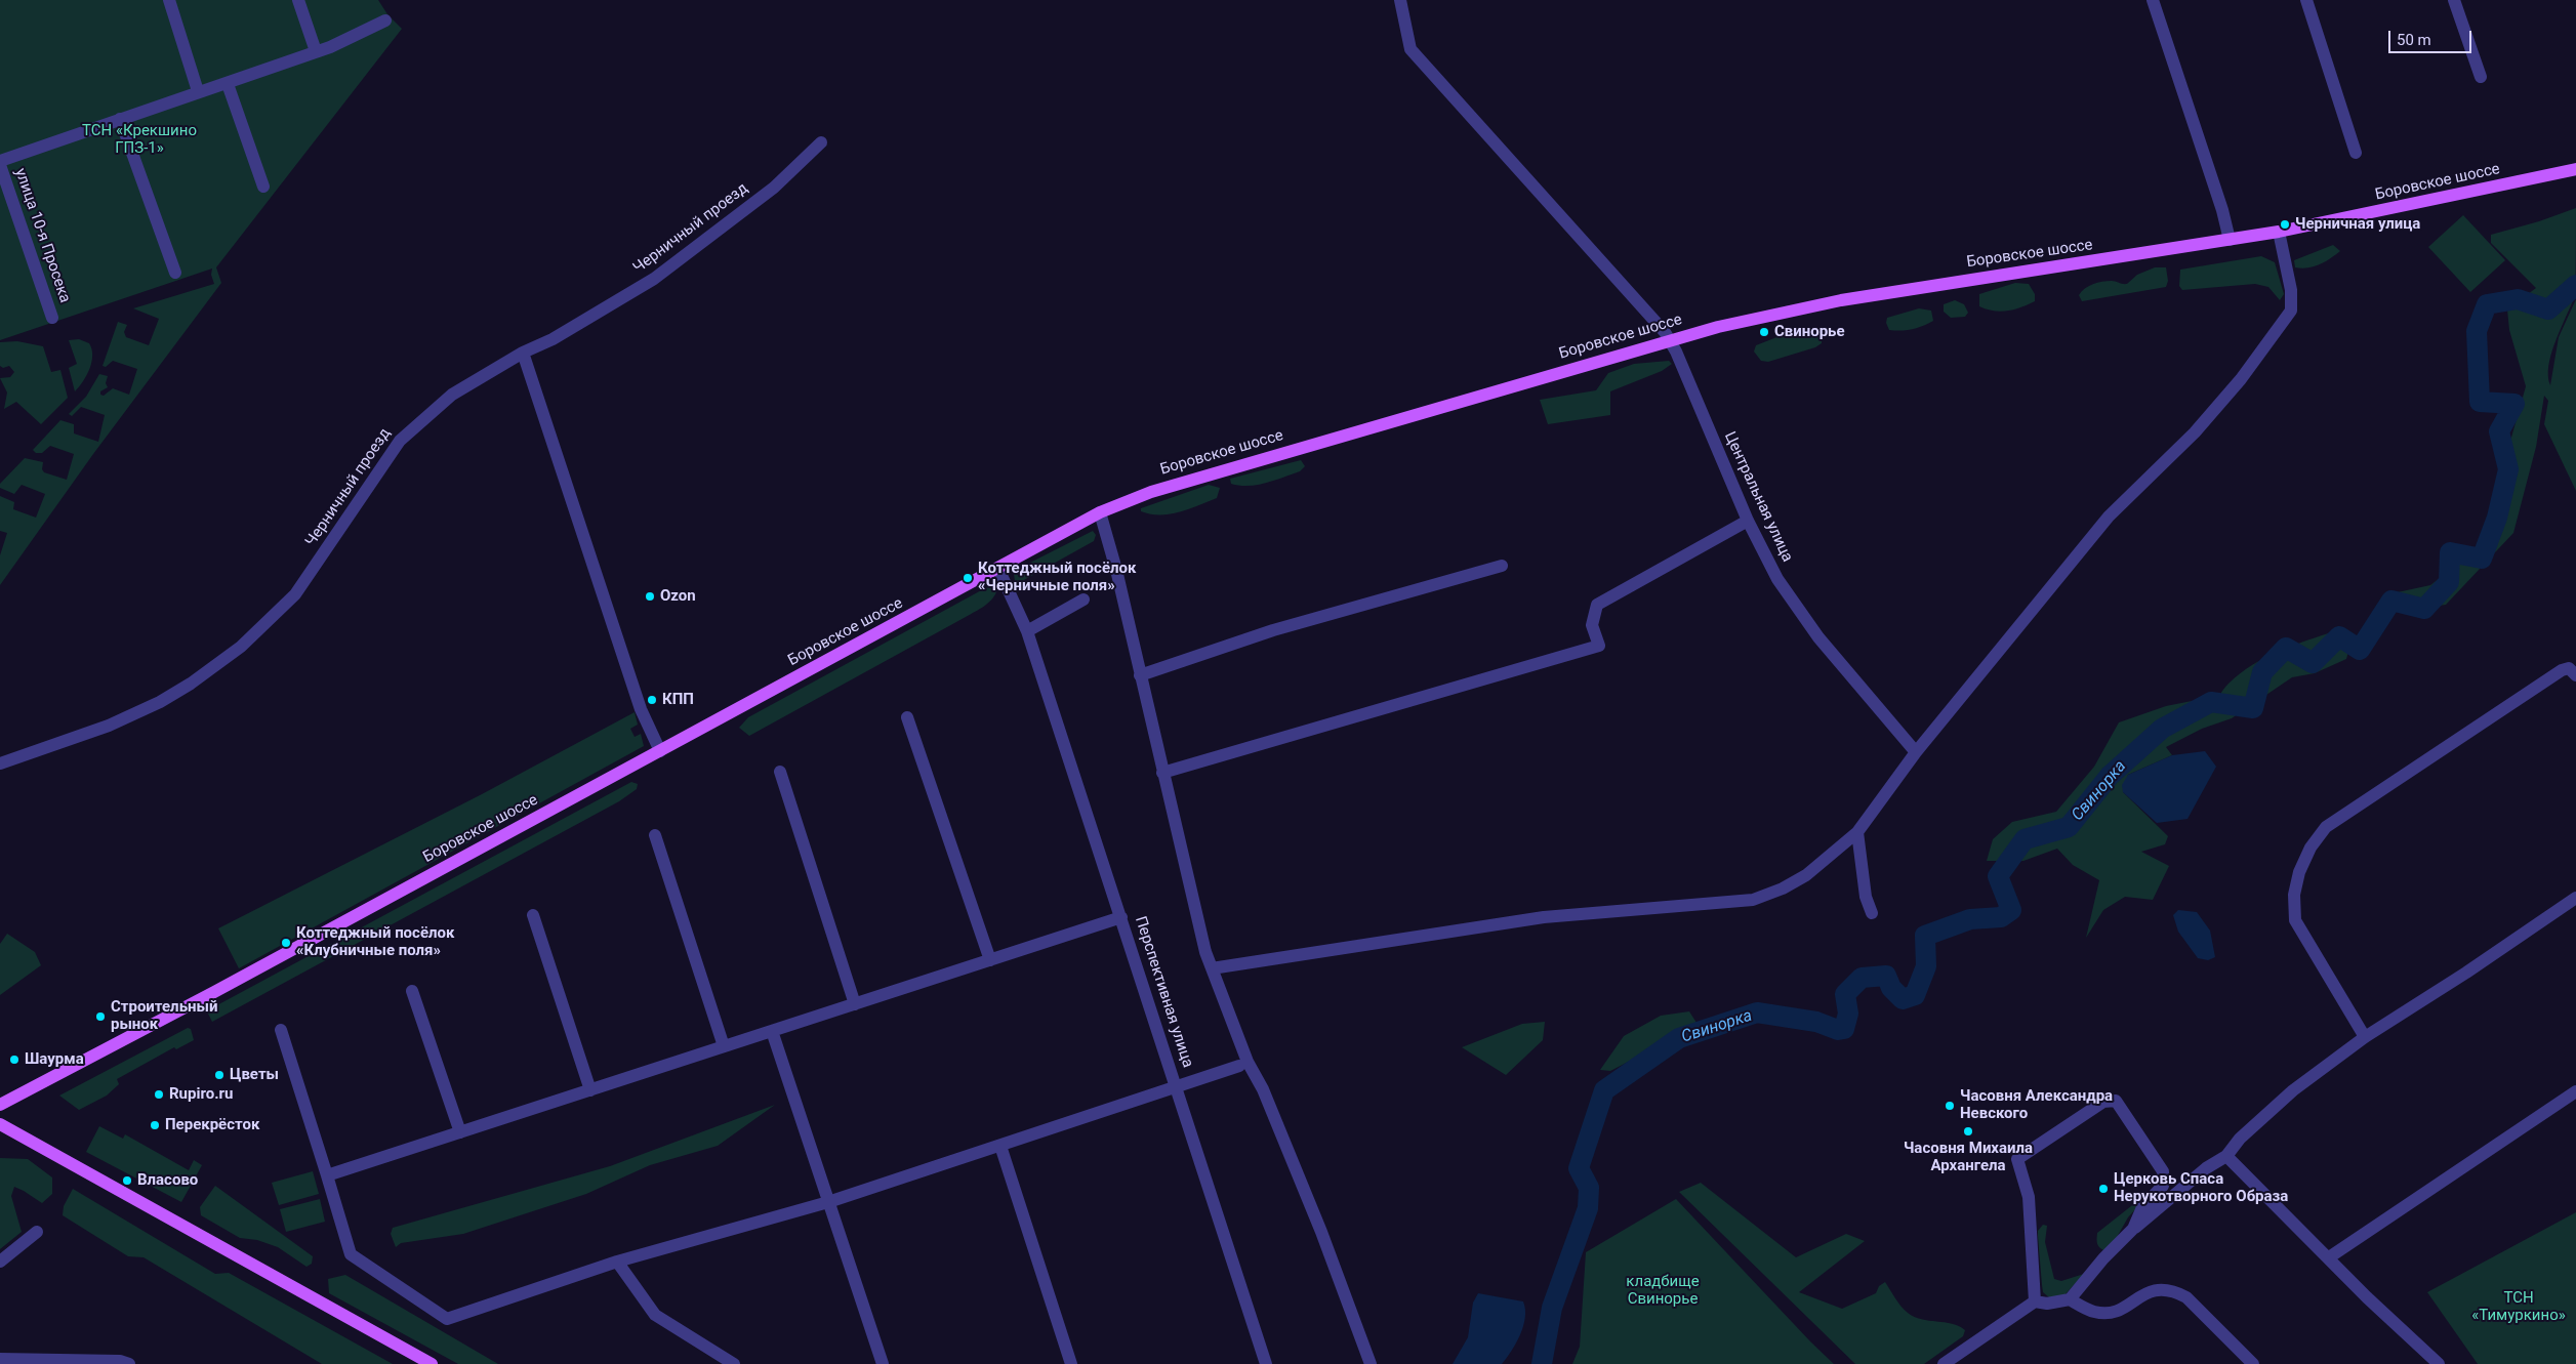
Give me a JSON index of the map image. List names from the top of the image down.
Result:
{
  "streets": {
    "main road": ["Боровское шоссе"],
    "street": [
      "Черничный проезд",
      "улица 10-я Просека",
      "Центральная улица",
      "Перспективная улица"
    ]
  },
  "crossings": [
    ["Боровское шоссе", "Центральная улица"],
    ["Боровское шоссе", "Перспективная улица"]
  ],
  "water": ["Свинорка"],
  "parks": ["ТСН «Крекшино ГПЗ-1»", "кладбище Свинорье", "ТСН «Тимуркино»"],
  "places": [
    "Черничная улица",
    "Свинорье",
    "Коттеджный посёлок «Черничные поля»",
    "Ozon",
    "КПП",
    "Коттеджный посёлок «Клубничные поля»",
    "Строительный рынок",
    "Шаурма",
    "Цветы",
    "Rupiro.ru",
    "Часовня Александра Невского",
    "Перекрёсток",
    "Часовня Михаила Архангела",
    "Власово",
    "Церковь Спаса Нерукотворного Образа"
  ],
  "scale_bar": "50 m"
}
